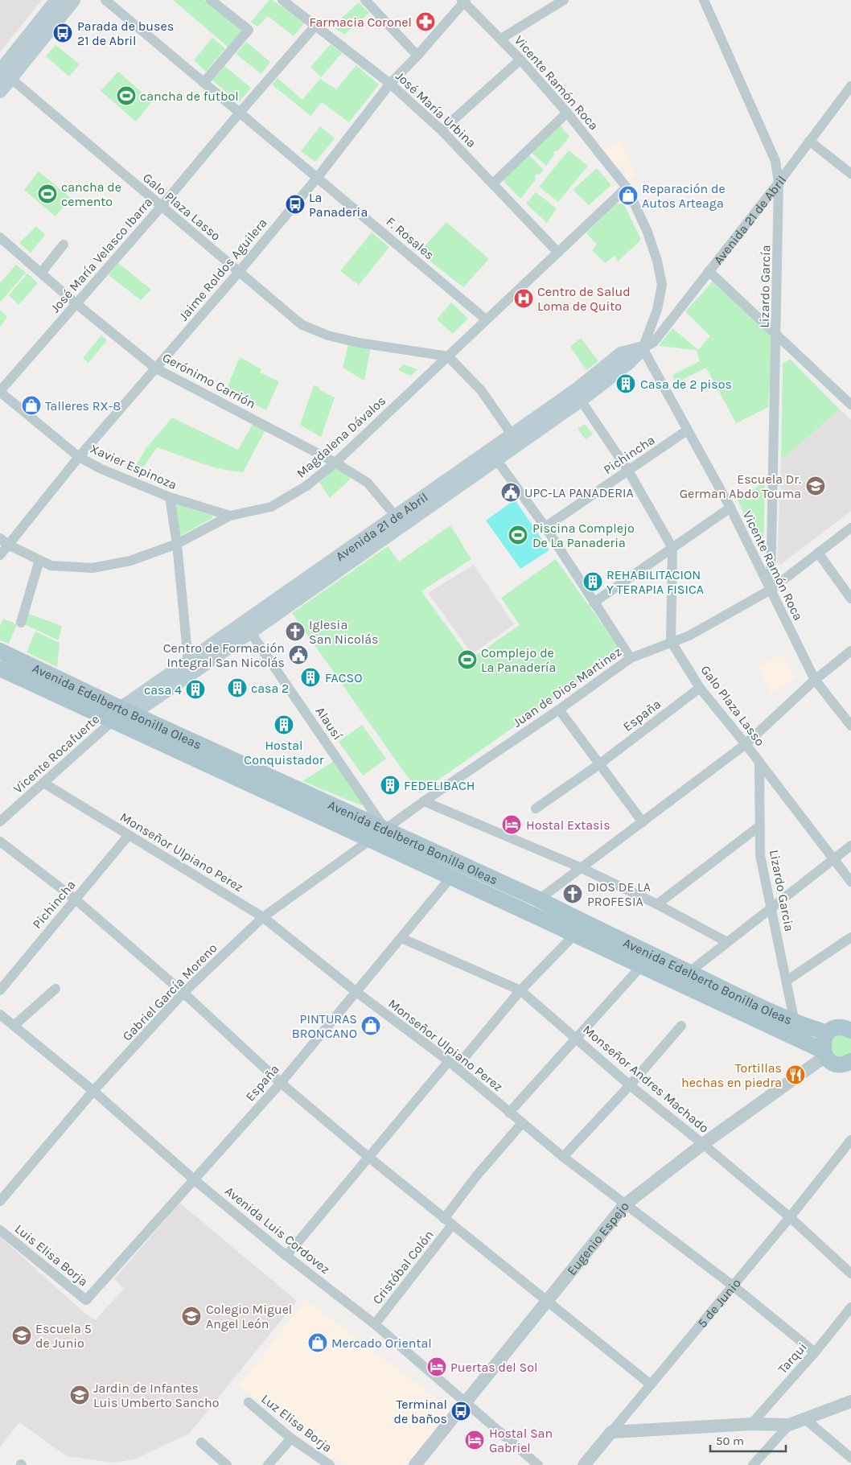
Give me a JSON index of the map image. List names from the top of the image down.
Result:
{
  "streets": {
    "main road": ["Avenida 21 de Abril", "Avenida Edelberto Bonilla Oleas"],
    "street": [
      "Vicente Ramón Roca",
      "José María Urbina",
      "Galo Plaza Lasso",
      "F. Rosales",
      "José María Velasco Ibarra",
      "Jaime Roldos Aguilera",
      "Lizardo García",
      "Gerónimo Carrión",
      "Magdalena Dávalos",
      "Pichincha",
      "Xavier Espinoza",
      "Juan de Dios Martinez",
      "España",
      "Alausí",
      "Vicente Rocafuerte",
      "Monseñor Ulpiano Perez",
      "Lizardo Garcia",
      "Gabriel García Moreno",
      "Monseñor Andres Machado",
      "Avenida Luis Cordovez",
      "Eugenio Espejo",
      "Luis Elisa Borja",
      "Cristóbal Colón",
      "5 de Junio",
      "Tarqui",
      "Luz Elisa Borja"
    ]
  },
  "crossings": [
    ["Vicente Ramón Roca", "Avenida 21 de Abril"],
    ["Vicente Ramón Roca", "Jaime Roldos Aguilera"],
    ["Vicente Ramón Roca", "Lizardo García"],
    ["Vicente Ramón Roca", "Magdalena Dávalos"],
    ["Vicente Ramón Roca", "Pichincha"],
    ["Vicente Ramón Roca", "Juan de Dios Martinez"],
    ["José María Urbina", "José María Velasco Ibarra"],
    ["José María Urbina", "Jaime Roldos Aguilera"],
    ["José María Urbina", "Magdalena Dávalos"],
    ["Galo Plaza Lasso", "José María Velasco Ibarra"],
    ["Galo Plaza Lasso", "Jaime Roldos Aguilera"],
    ["Galo Plaza Lasso", "Magdalena Dávalos"],
    ["Galo Plaza Lasso", "Juan de Dios Martinez"],
    ["Galo Plaza Lasso", "España"],
    ["Galo Plaza Lasso", "Lizardo Garcia"],
    ["Avenida 21 de Abril", "Lizardo García"],
    ["Avenida 21 de Abril", "Gerónimo Carrión"],
    ["Avenida 21 de Abril", "Avenida Edelberto Bonilla Oleas"],
    ["Avenida 21 de Abril", "Alausí"],
    ["F. Rosales", "José María Velasco Ibarra"],
    ["F. Rosales", "Jaime Roldos Aguilera"],
    ["F. Rosales", "Magdalena Dávalos"],
    ["José María Velasco Ibarra", "Gerónimo Carrión"],
    ["José María Velasco Ibarra", "Xavier Espinoza"],
    ["Jaime Roldos Aguilera", "Gerónimo Carrión"],
    ["Jaime Roldos Aguilera", "Magdalena Dávalos"],
    ["Jaime Roldos Aguilera", "Xavier Espinoza"],
    ["Lizardo García", "Juan de Dios Martinez"],
    ["Gerónimo Carrión", "Magdalena Dávalos"],
    ["Magdalena Dávalos", "Xavier Espinoza"],
    ["Pichincha", "Monseñor Ulpiano Perez"],
    ["Juan de Dios Martinez", "Avenida Edelberto Bonilla Oleas"],
    ["Juan de Dios Martinez", "Alausí"],
    ["Juan de Dios Martinez", "Gabriel García Moreno"],
    ["Avenida Edelberto Bonilla Oleas", "España"],
    ["Avenida Edelberto Bonilla Oleas", "Alausí"],
    ["Avenida Edelberto Bonilla Oleas", "Vicente Rocafuerte"],
    ["Avenida Edelberto Bonilla Oleas", "Lizardo Garcia"],
    ["Avenida Edelberto Bonilla Oleas", "Gabriel García Moreno"],
    ["Avenida Edelberto Bonilla Oleas", "Eugenio Espejo"],
    ["España", "Monseñor Ulpiano Perez"],
    ["España", "Monseñor Andres Machado"],
    ["España", "Avenida Luis Cordovez"],
    ["España", "Luis Elisa Borja"],
    ["Alausí", "Gabriel García Moreno"],
    ["Vicente Rocafuerte", "Monseñor Ulpiano Perez"],
    ["Monseñor Ulpiano Perez", "Gabriel García Moreno"],
    ["Monseñor Ulpiano Perez", "Eugenio Espejo"],
    ["Monseñor Ulpiano Perez", "Cristóbal Colón"],
    ["Monseñor Ulpiano Perez", "5 de Junio"],
    ["Monseñor Ulpiano Perez", "Tarqui"],
    ["Gabriel García Moreno", "Avenida Luis Cordovez"],
    ["Monseñor Andres Machado", "Eugenio Espejo"],
    ["Monseñor Andres Machado", "5 de Junio"],
    ["Avenida Luis Cordovez", "Eugenio Espejo"],
    ["Avenida Luis Cordovez", "Cristóbal Colón"]
  ],
  "places": {
    "pharmacy": ["Farmacia Coronel"],
    "bus stop": ["Parada de buses 21 de Abril", "La Panaderia", "Terminal de baños"],
    "sports": [
      "cancha de futbol",
      "cancha de cemento",
      "Piscina Complejo De La Panaderia",
      "Complejo de La Panadería"
    ],
    "shop": [
      "Reparación de Autos Arteaga",
      "Talleres RX-8",
      "PINTURAS BRONCANO",
      "Mercado Oriental"
    ],
    "hospital": ["Centro de Salud Loma de Quito"],
    "building": [
      "Casa de 2 pisos",
      "REHABILITACION Y TERAPIA FISICA",
      "FACSO",
      "casa 2",
      "casa 4",
      "Hostal Conquistador",
      "FEDELIBACH"
    ],
    "school or university": [
      "Escuela Dr. German Abdo Touma",
      "Colegio Miguel Angel León",
      "Escuela 5 de Junio",
      "Jardin de Infantes Luis Umberto Sancho"
    ],
    "public building": ["UPC-LA PANADERIA", "Centro de Formación Integral San Nicolás"],
    "church": ["Iglesia San Nicolás", "DIOS DE LA PROFESIA"],
    "hotel": ["Hostal Extasis", "Puertas del Sol", "Hostal San Gabriel"],
    "restaurant": ["Tortillas hechas en piedra"]
  },
  "scale_bar": "50 m"
}
